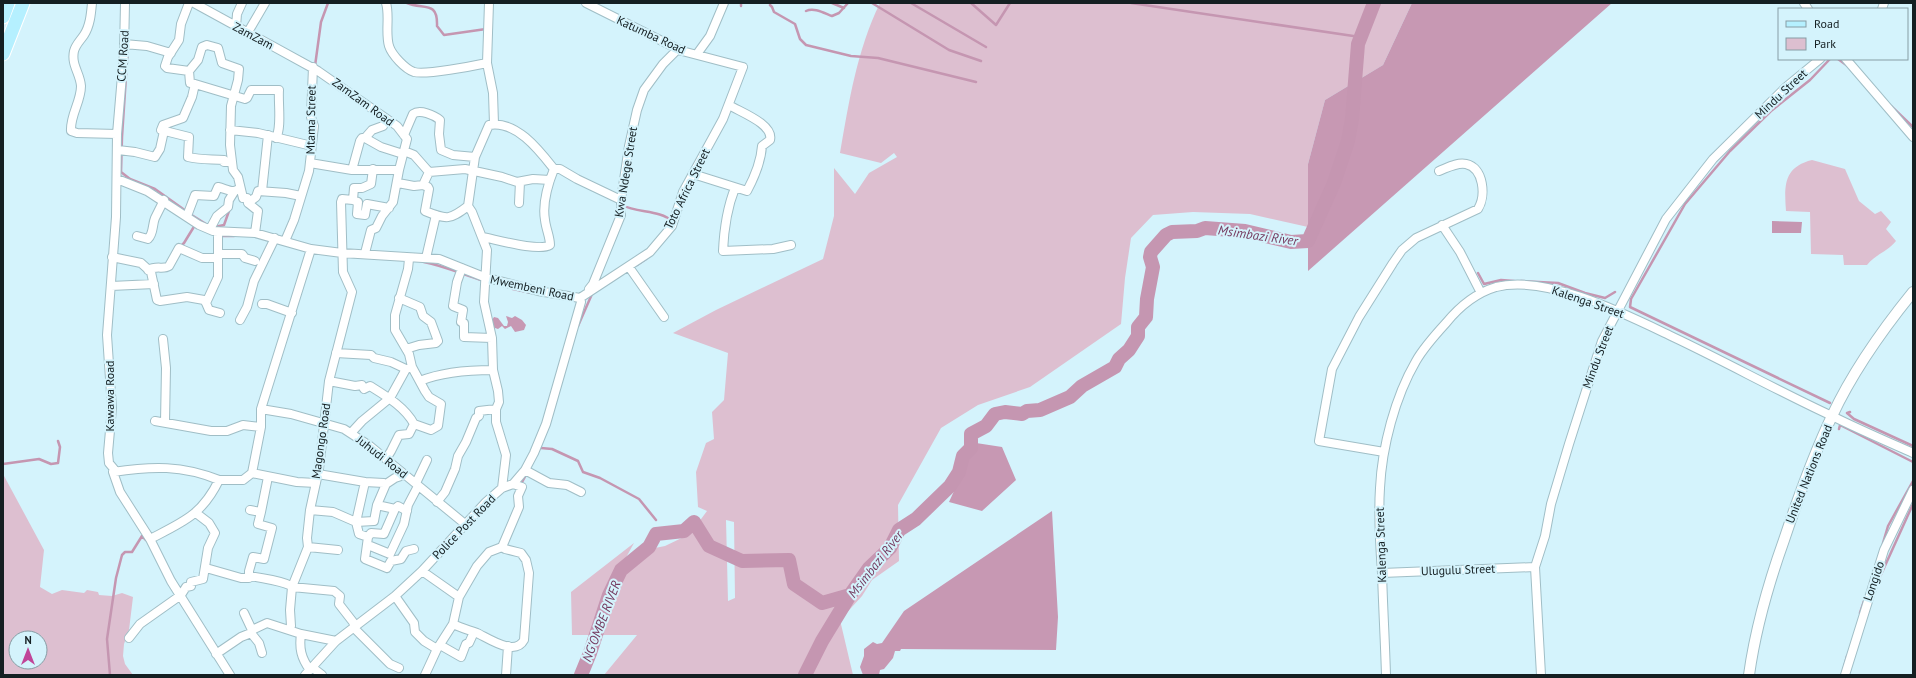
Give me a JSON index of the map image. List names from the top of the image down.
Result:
{
  "streets": {
    "street": [
      "Katumba Road",
      "ZamZam",
      "CCM Road",
      "Mindu Street",
      "ZamZam Road",
      "Mtama Street",
      "Kwa Ndege Street",
      "Toto Africa Street",
      "Mwembeni Road",
      "Kalenga Street",
      "Kawawa Road",
      "Magongo Road",
      "Juhudi Road",
      "United Nations Road",
      "Police Post Road",
      "Ulugulu Street",
      "Longido"
    ]
  },
  "crossings": [
    ["Katumba Road", "Kwa Ndege Street"],
    ["Katumba Road", "Toto Africa Street"],
    ["ZamZam", "ZamZam Road"],
    ["ZamZam", "Mtama Street"],
    ["CCM Road", "Kawawa Road"],
    ["Mindu Street", "Kalenga Street"],
    ["Mindu Street", "Ulugulu Street"],
    ["ZamZam Road", "Mtama Street"],
    ["ZamZam Road", "Mwembeni Road"],
    ["Mtama Street", "Mwembeni Road"],
    ["Kwa Ndege Street", "Toto Africa Street"],
    ["Kwa Ndege Street", "Mwembeni Road"],
    ["Kwa Ndege Street", "Police Post Road"],
    ["Toto Africa Street", "Mwembeni Road"],
    ["Toto Africa Street", "Police Post Road"],
    ["Mwembeni Road", "Magongo Road"],
    ["Mwembeni Road", "Police Post Road"],
    ["Kalenga Street", "United Nations Road"],
    ["Kalenga Street", "Ulugulu Street"],
    ["Magongo Road", "Juhudi Road"],
    ["Juhudi Road", "Police Post Road"]
  ],
  "water": ["Msimbazi River", "NG'OMBE RIVER"],
  "legend": ["Road", "Park"],
  "north": "top"
}
